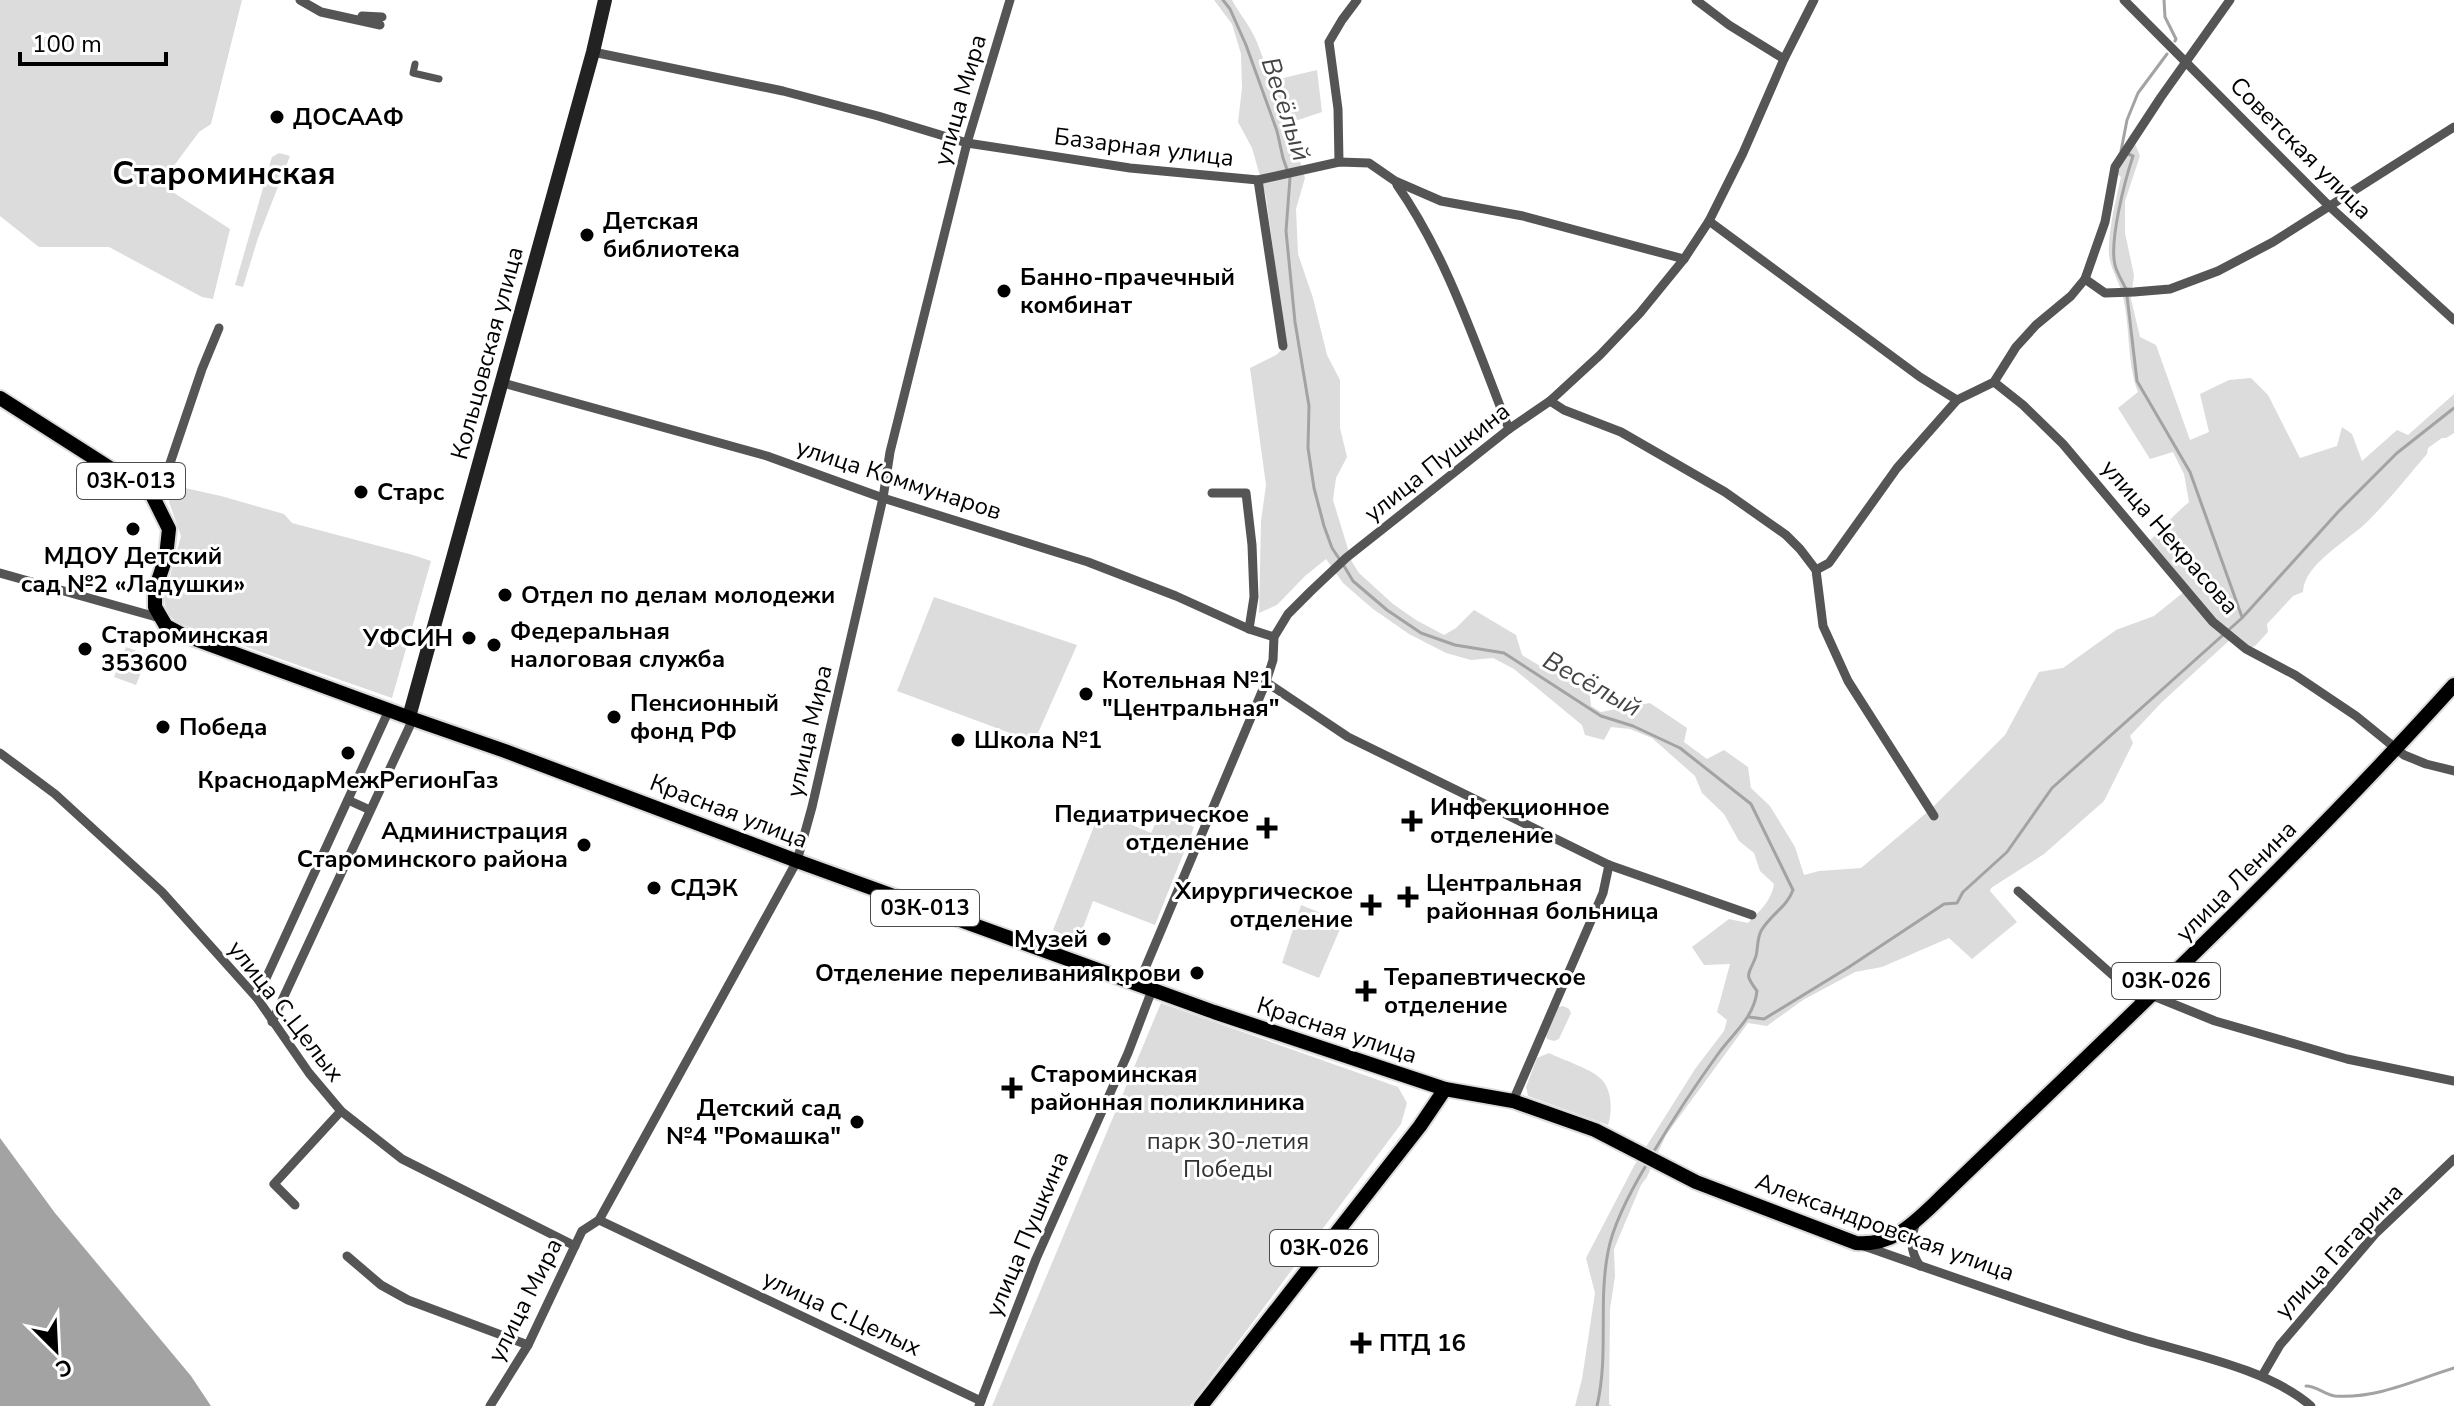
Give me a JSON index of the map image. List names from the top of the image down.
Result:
{
  "streets": {
    "main road": [
      "Кольцовская улица",
      "03К-013",
      "Красная улица",
      "улица Ленина",
      "03К-026",
      "Александровская улица"
    ],
    "street": [
      "улица Мира",
      "Базарная улица",
      "Советская улица",
      "улица Пушкина",
      "улица Коммунаров",
      "улица Некрасова",
      "улица С.Целых",
      "улица Гагарина"
    ]
  },
  "crossings": [
    ["улица Мира", "Базарная улица"],
    ["улица Мира", "улица Коммунаров"],
    ["улица Мира", "Красная улица"],
    ["улица Мира", "улица С.Целых"],
    ["Базарная улица", "Кольцовская улица"],
    ["Базарная улица", "улица Пушкина"],
    ["Кольцовская улица", "улица Коммунаров"],
    ["Кольцовская улица", "Красная улица"],
    ["Кольцовская улица", "улица С.Целых"],
    ["улица Пушкина", "улица Коммунаров"],
    ["улица Пушкина", "Красная улица"],
    ["улица Пушкина", "улица С.Целых"],
    ["03К-013", "Красная улица"],
    ["улица Некрасова", "улица Ленина"],
    ["Красная улица", "03К-026"],
    ["Красная улица", "Александровская улица"],
    ["улица Ленина", "Александровская улица"],
    ["03К-026", "Александровская улица"],
    ["Александровская улица", "улица Гагарина"]
  ],
  "districts": ["Староминская"],
  "water": ["Весёлый"],
  "parks": ["парк 30-летия Победы"],
  "places": {
    "other": [
      "ДОСААФ",
      "Детская библиотека",
      "Банно-прачечный комбинат",
      "Старс",
      "МДОУ Детский сад №2 «Ладушки»",
      "Отдел по делам молодежи",
      "УФСИН",
      "Федеральная налоговая служба",
      "Староминская 353600",
      "Котельная №1 \"Центральная\"",
      "Пенсионный фонд РФ",
      "Победа",
      "Школа №1",
      "КраснодарМежРегионГаз",
      "Администрация Староминского района",
      "СДЭК",
      "Музей",
      "Отделение переливания крови",
      "Детский сад №4 \"Ромашка\""
    ],
    "health": [
      "Инфекционное отделение",
      "Педиатрическое отделение",
      "Центральная районная больница",
      "Хирургическое отделение",
      "Терапевтическое отделение",
      "Староминская районная поликлиника",
      "ПТД 16"
    ]
  },
  "scale_bar": "100 m",
  "north": "bottom right"
}
